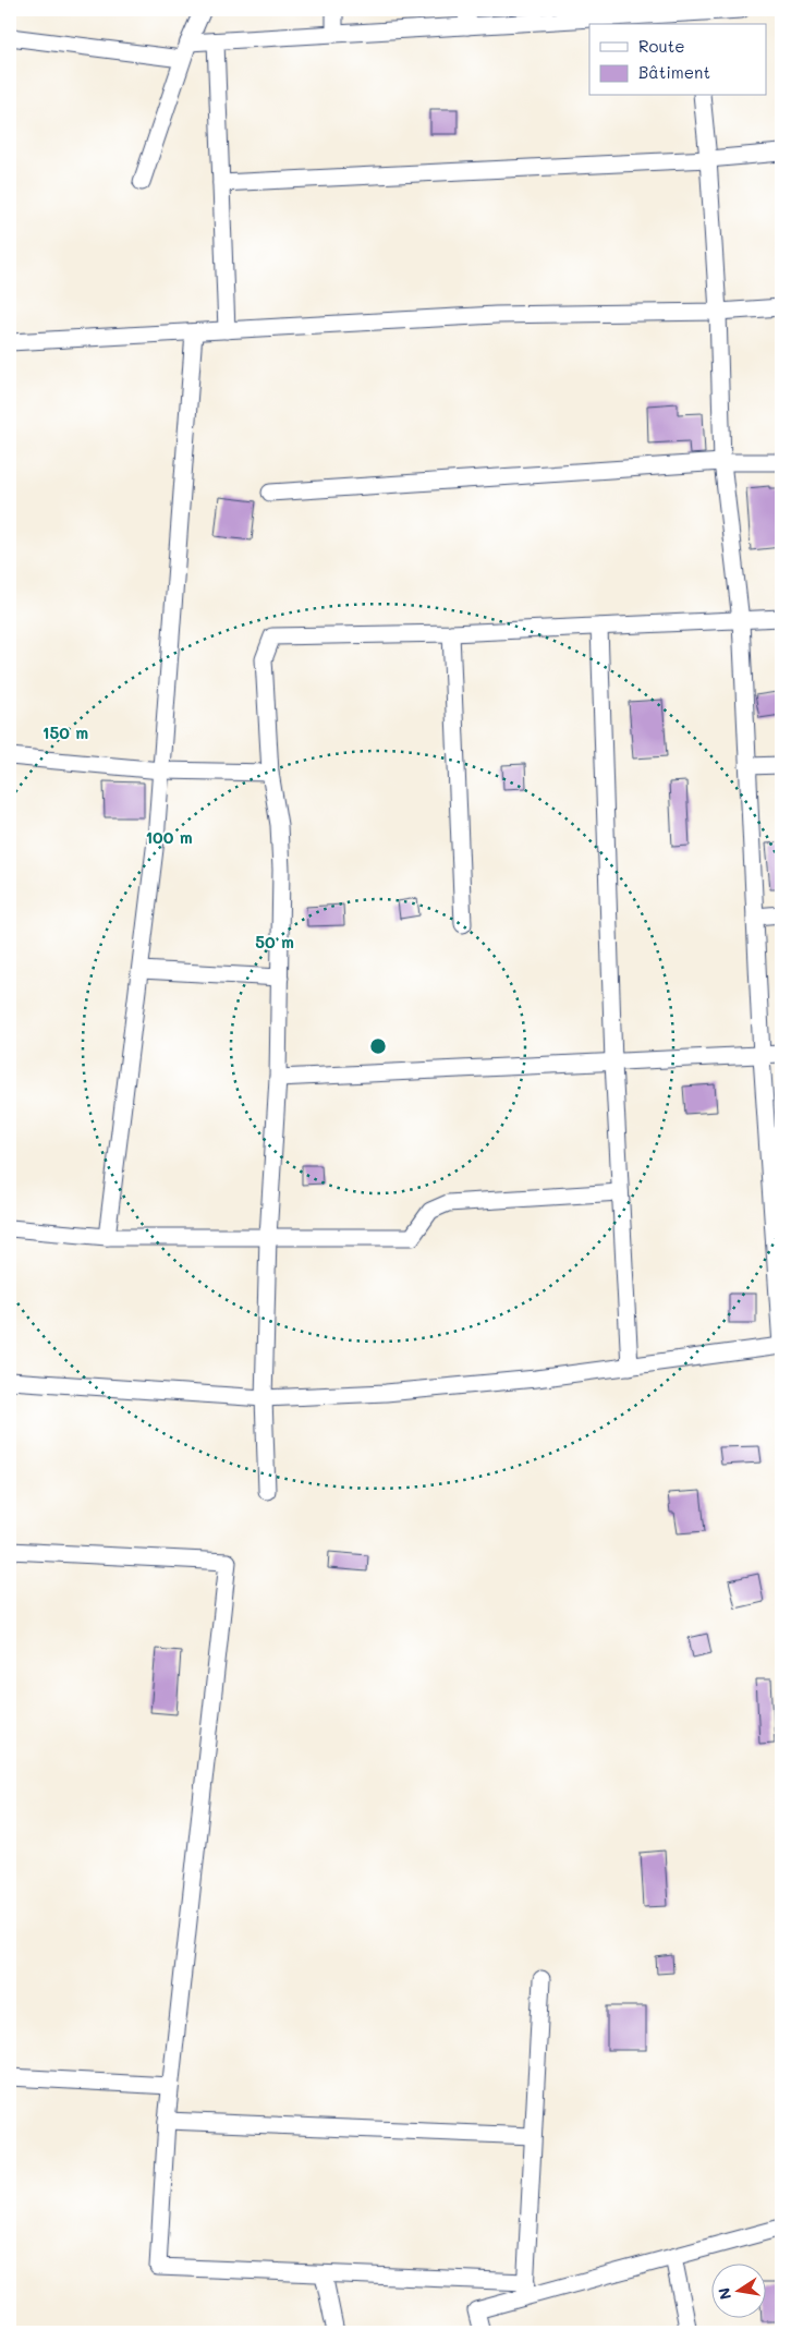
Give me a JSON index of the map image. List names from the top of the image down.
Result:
{
  "legend": ["Route", "Bâtiment"],
  "north": "left",
  "rings": ["150 m", "100 m", "50 m"]
}
